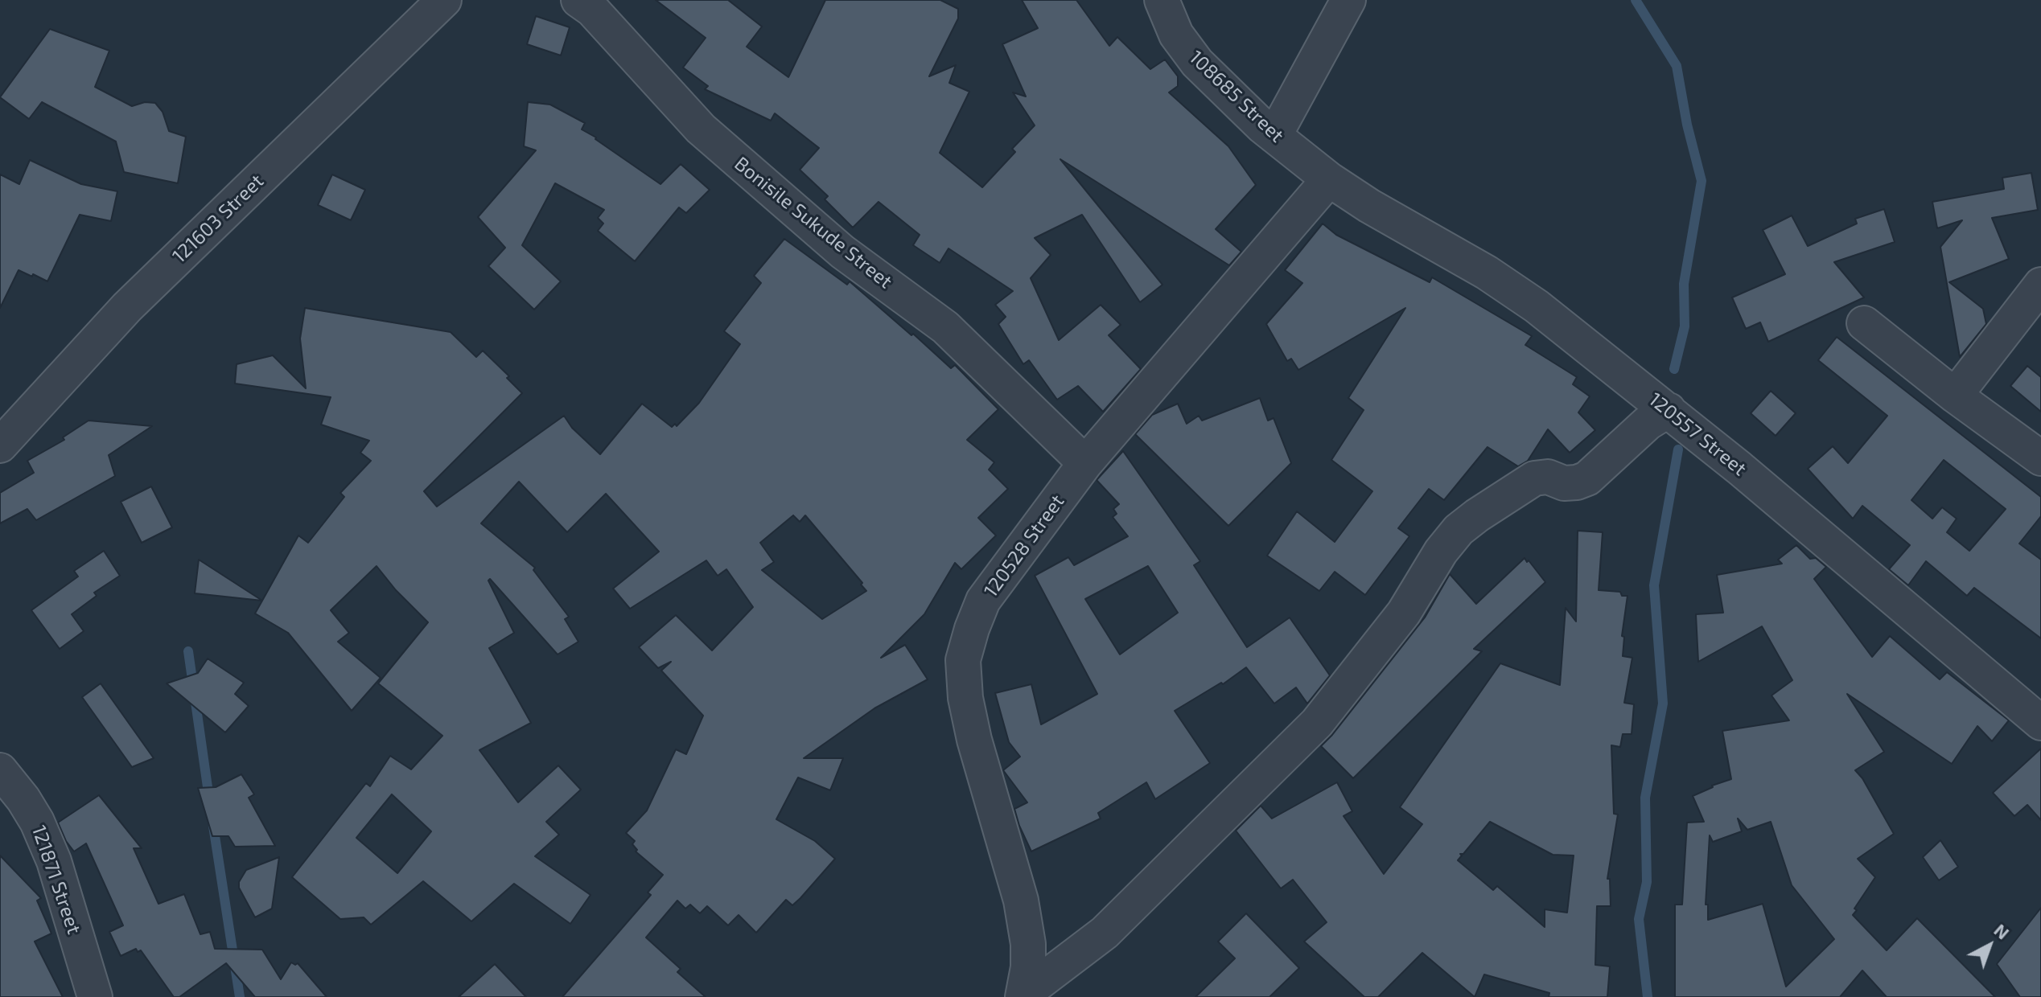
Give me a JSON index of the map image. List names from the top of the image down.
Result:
{
  "streets": {
    "street": [
      "108685 Street",
      "121603 Street",
      "Bonisile Sukude Street",
      "120557 Street",
      "120528 Street",
      "121871 Street"
    ]
  },
  "crossings": [
    ["108685 Street", "120557 Street"],
    ["108685 Street", "120528 Street"],
    ["Bonisile Sukude Street", "120528 Street"],
    ["120557 Street", "120528 Street"]
  ],
  "north": "top right"
}
